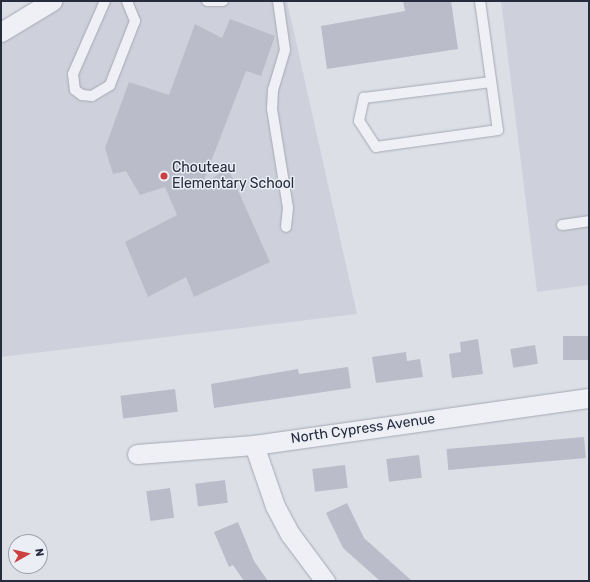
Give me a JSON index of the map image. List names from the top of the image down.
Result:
{
  "streets": {
    "street": ["North Cypress Avenue"]
  },
  "places": ["Chouteau Elementary School"],
  "north": "right"
}
